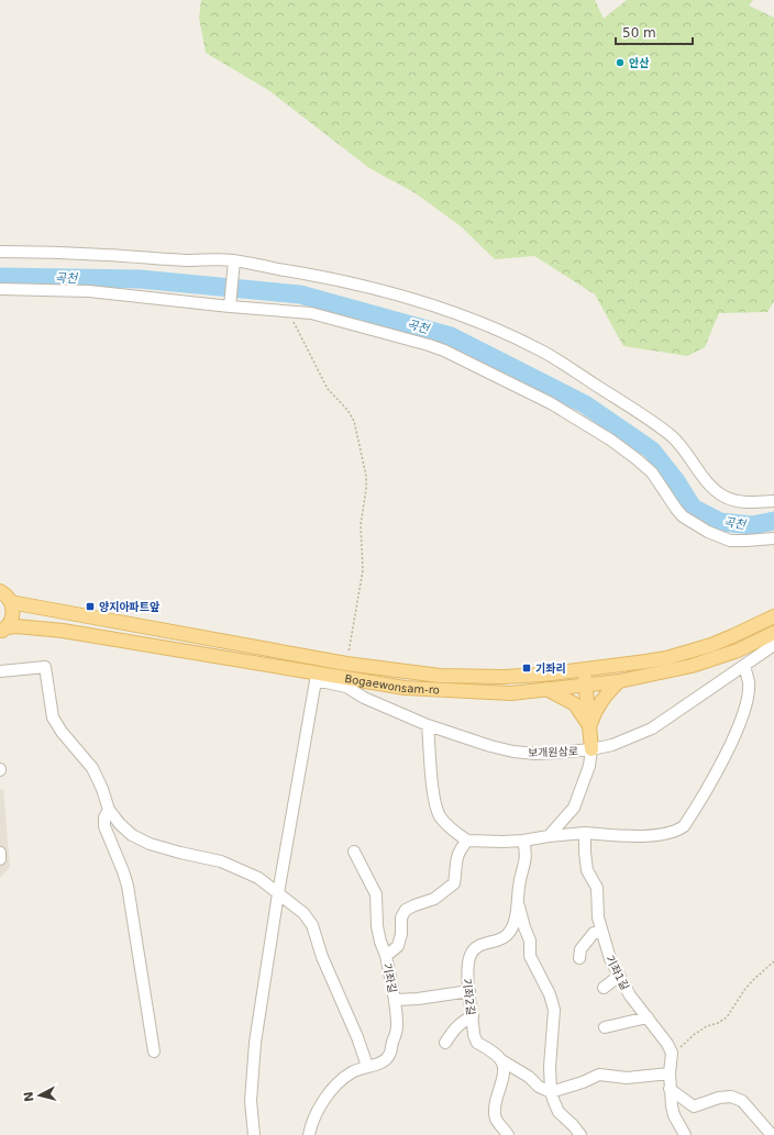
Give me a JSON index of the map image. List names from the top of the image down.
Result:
{
  "streets": {
    "main road": ["Bogaewonsam-ro"],
    "street": [
      "보개원삼로",
      "기좌1길",
      "기좌길",
      "기좌2길"
    ]
  },
  "crossings": [
    ["Bogaewonsam-ro", "보개원삼로"]
  ],
  "water": ["곡천"],
  "places": {
    "other": ["안산"],
    "transit": ["양지아파트앞", "기좌리"]
  },
  "scale_bar": "50 m",
  "north": "left"
}
